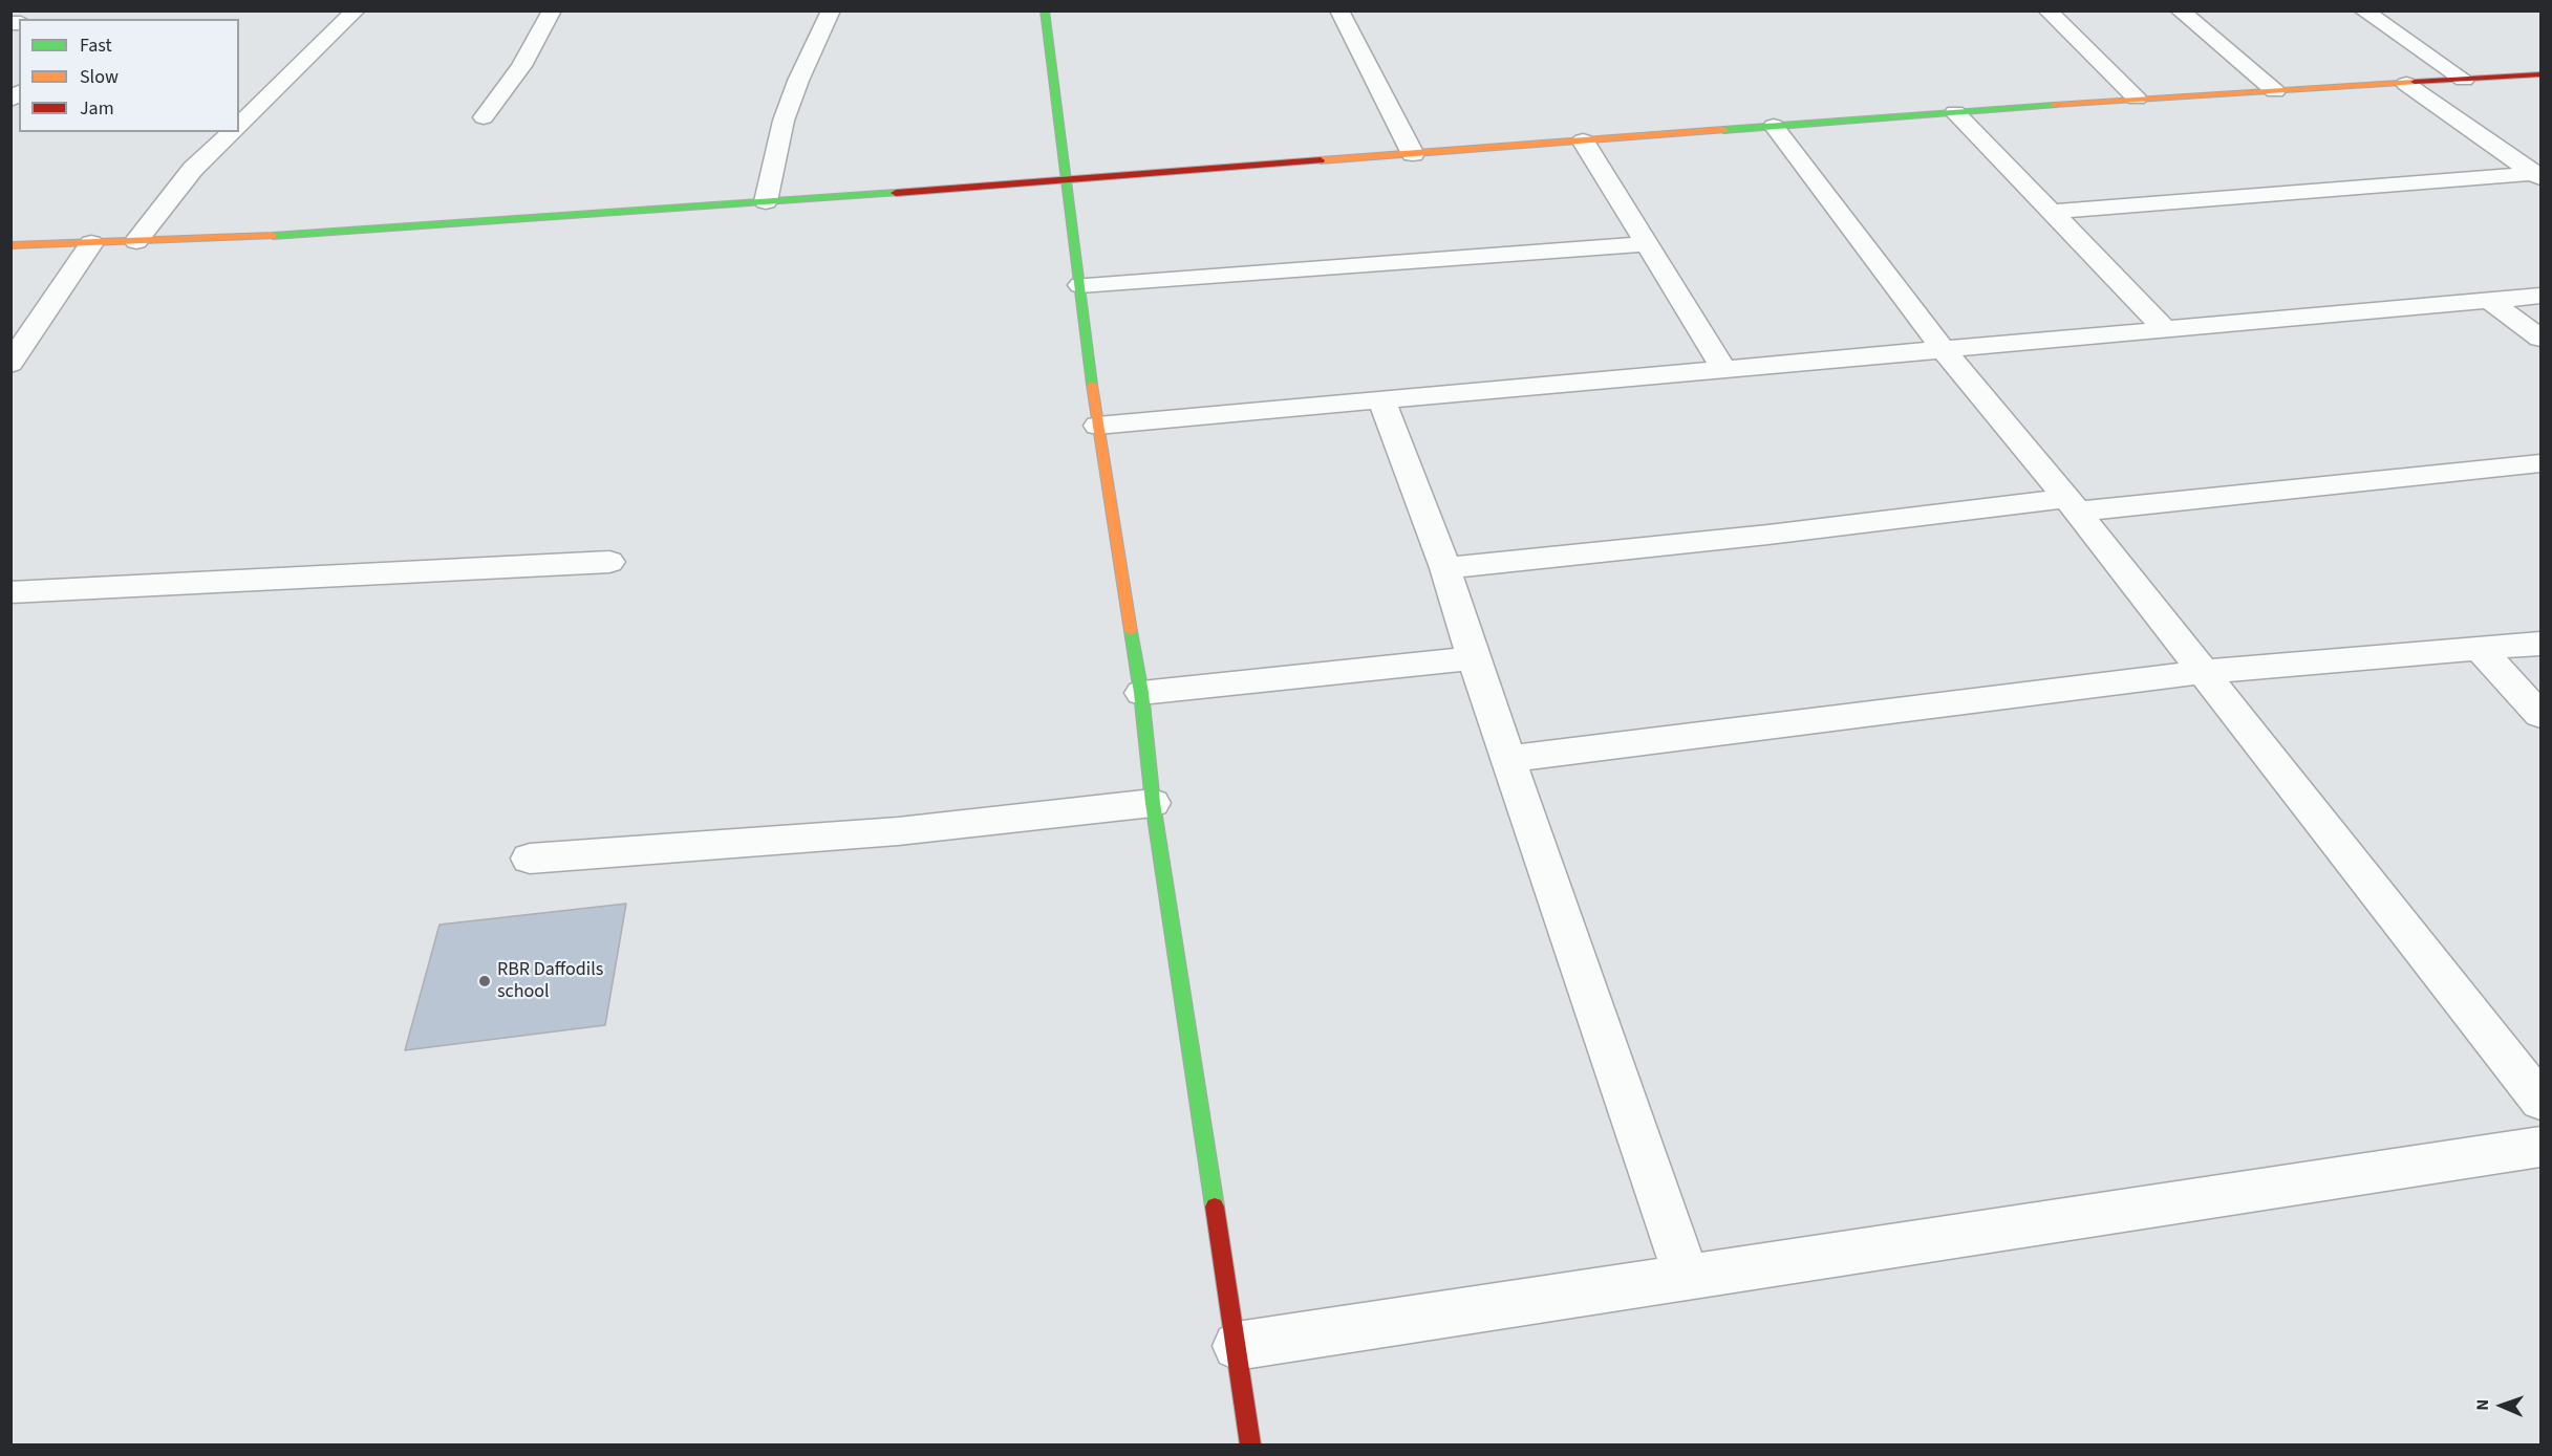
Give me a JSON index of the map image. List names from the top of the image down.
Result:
{
  "places": ["RBR Daffodils school"],
  "legend": ["Fast", "Slow", "Jam"],
  "north": "left"
}
